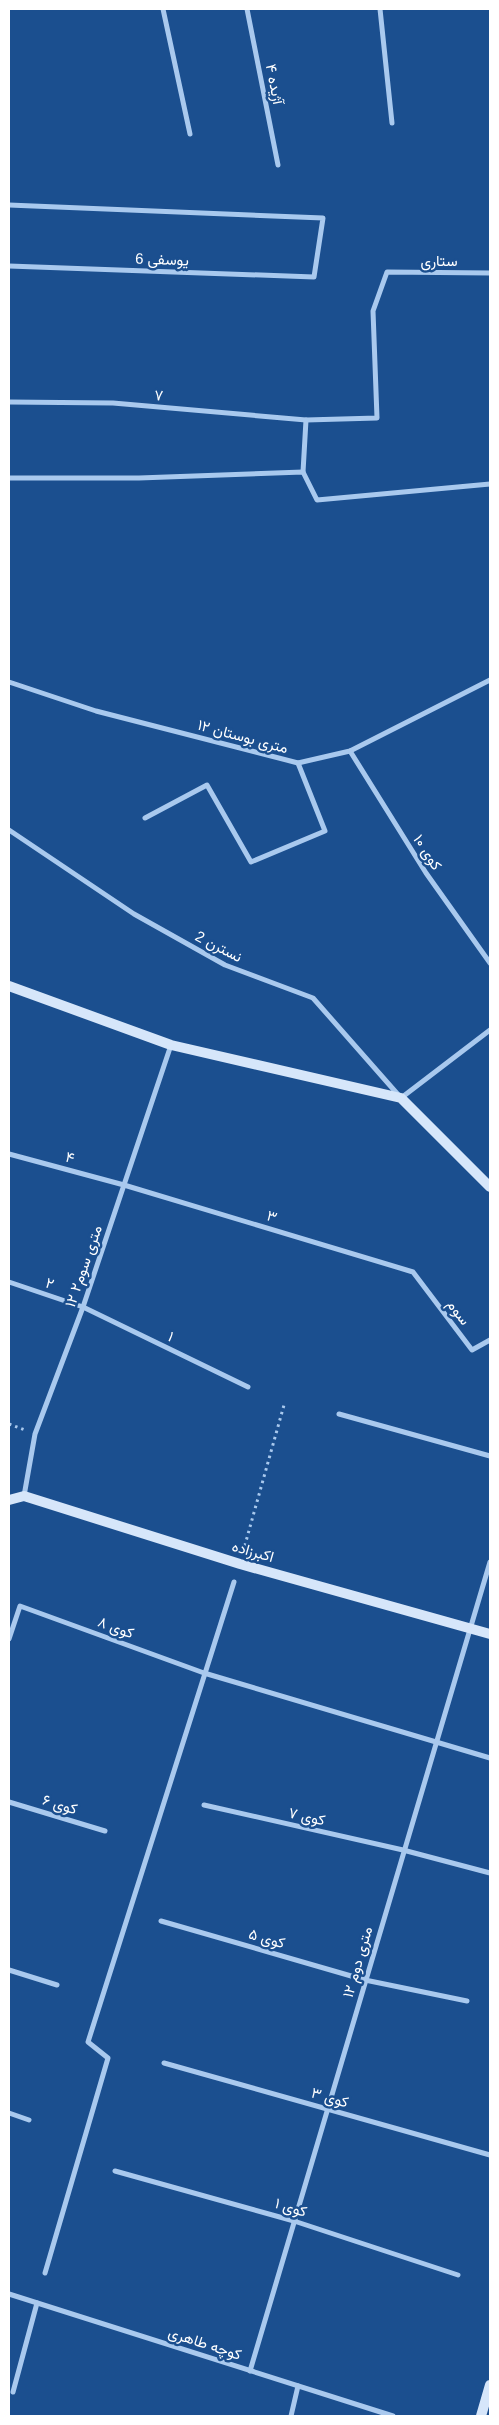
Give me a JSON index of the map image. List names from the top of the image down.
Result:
{
  "streets": {
    "street": [
      "۴ آژیده",
      "یوسفی 6",
      "ستاری",
      "۷",
      "۱۲ متری بوستان",
      "کوی ۱۰",
      "نسترن 2",
      "۴",
      "۳",
      "۱۲ متری سوم۲",
      "۲",
      "سوم",
      "۱",
      "اکبرزاده",
      "کوی ۸",
      "کوی ۶",
      "کوی ۷",
      "کوی ۵",
      "۱۲ متری دوم",
      "کوی ۳",
      "کوی ۱",
      "کوچه طاهری"
    ]
  },
  "crossings": [
    ["ستاری", "۷"],
    ["۱۲ متری بوستان", "کوی ۱۰"],
    ["۴", "۳"],
    ["۴", "۱۲ متری سوم۲"],
    ["۳", "۱۲ متری سوم۲"],
    ["۳", "سوم"],
    ["۱۲ متری سوم۲", "۲"],
    ["۱۲ متری سوم۲", "۱"],
    ["۱۲ متری سوم۲", "اکبرزاده"],
    ["۲", "۱"],
    ["اکبرزاده", "۱۲ متری دوم"],
    ["کوی ۸", "۱۲ متری دوم"],
    ["کوی ۷", "۱۲ متری دوم"],
    ["کوی ۵", "۱۲ متری دوم"],
    ["۱۲ متری دوم", "کوی ۳"],
    ["۱۲ متری دوم", "کوی ۱"],
    ["۱۲ متری دوم", "کوچه طاهری"]
  ]
}
